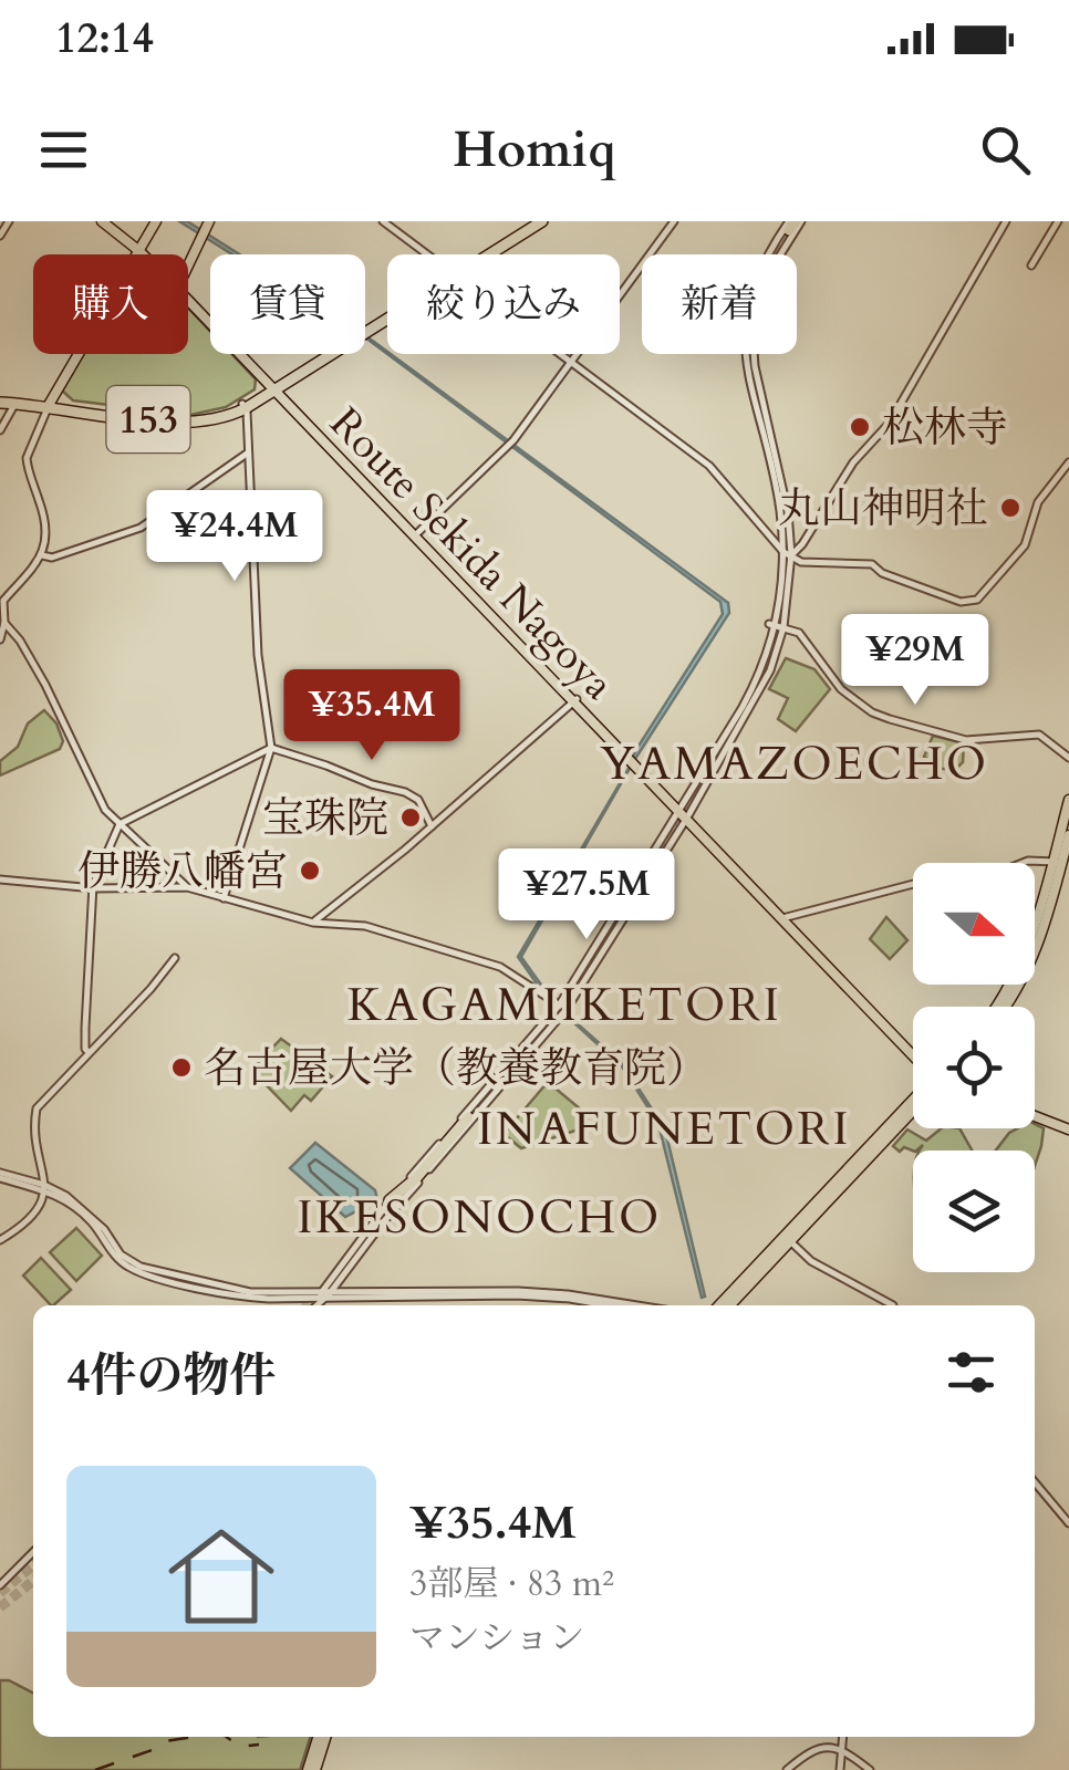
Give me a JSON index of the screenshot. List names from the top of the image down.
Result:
{
  "streets": {
    "highway": ["153"],
    "main road": ["Route Sekida Nagoya"]
  },
  "crossings": [
    ["153", "Route Sekida Nagoya"]
  ],
  "districts": [
    "YAMAZOECHO",
    "KAGAMIIKETORI",
    "INAFUNETORI",
    "IKESONOCHO"
  ],
  "places": [
    "松林寺",
    "丸山神明社",
    "宝珠院",
    "伊勝八幡宮",
    "名古屋大学（教養教育院）"
  ],
  "north": "right",
  "page": {
    "status": "12:14",
    "header": "Homiq",
    "chip": [
      "購入",
      "賃貸",
      "絞り込み",
      "新着"
    ],
    "price": [
      "¥24.4M",
      "¥29M",
      "¥35.4M",
      "¥27.5M"
    ],
    "heading": "4件の物件",
    "list": [
      {
        "name": "¥35.4M",
        "note": "3部屋 · 83 m² · マンション"
      }
    ]
  }
}
